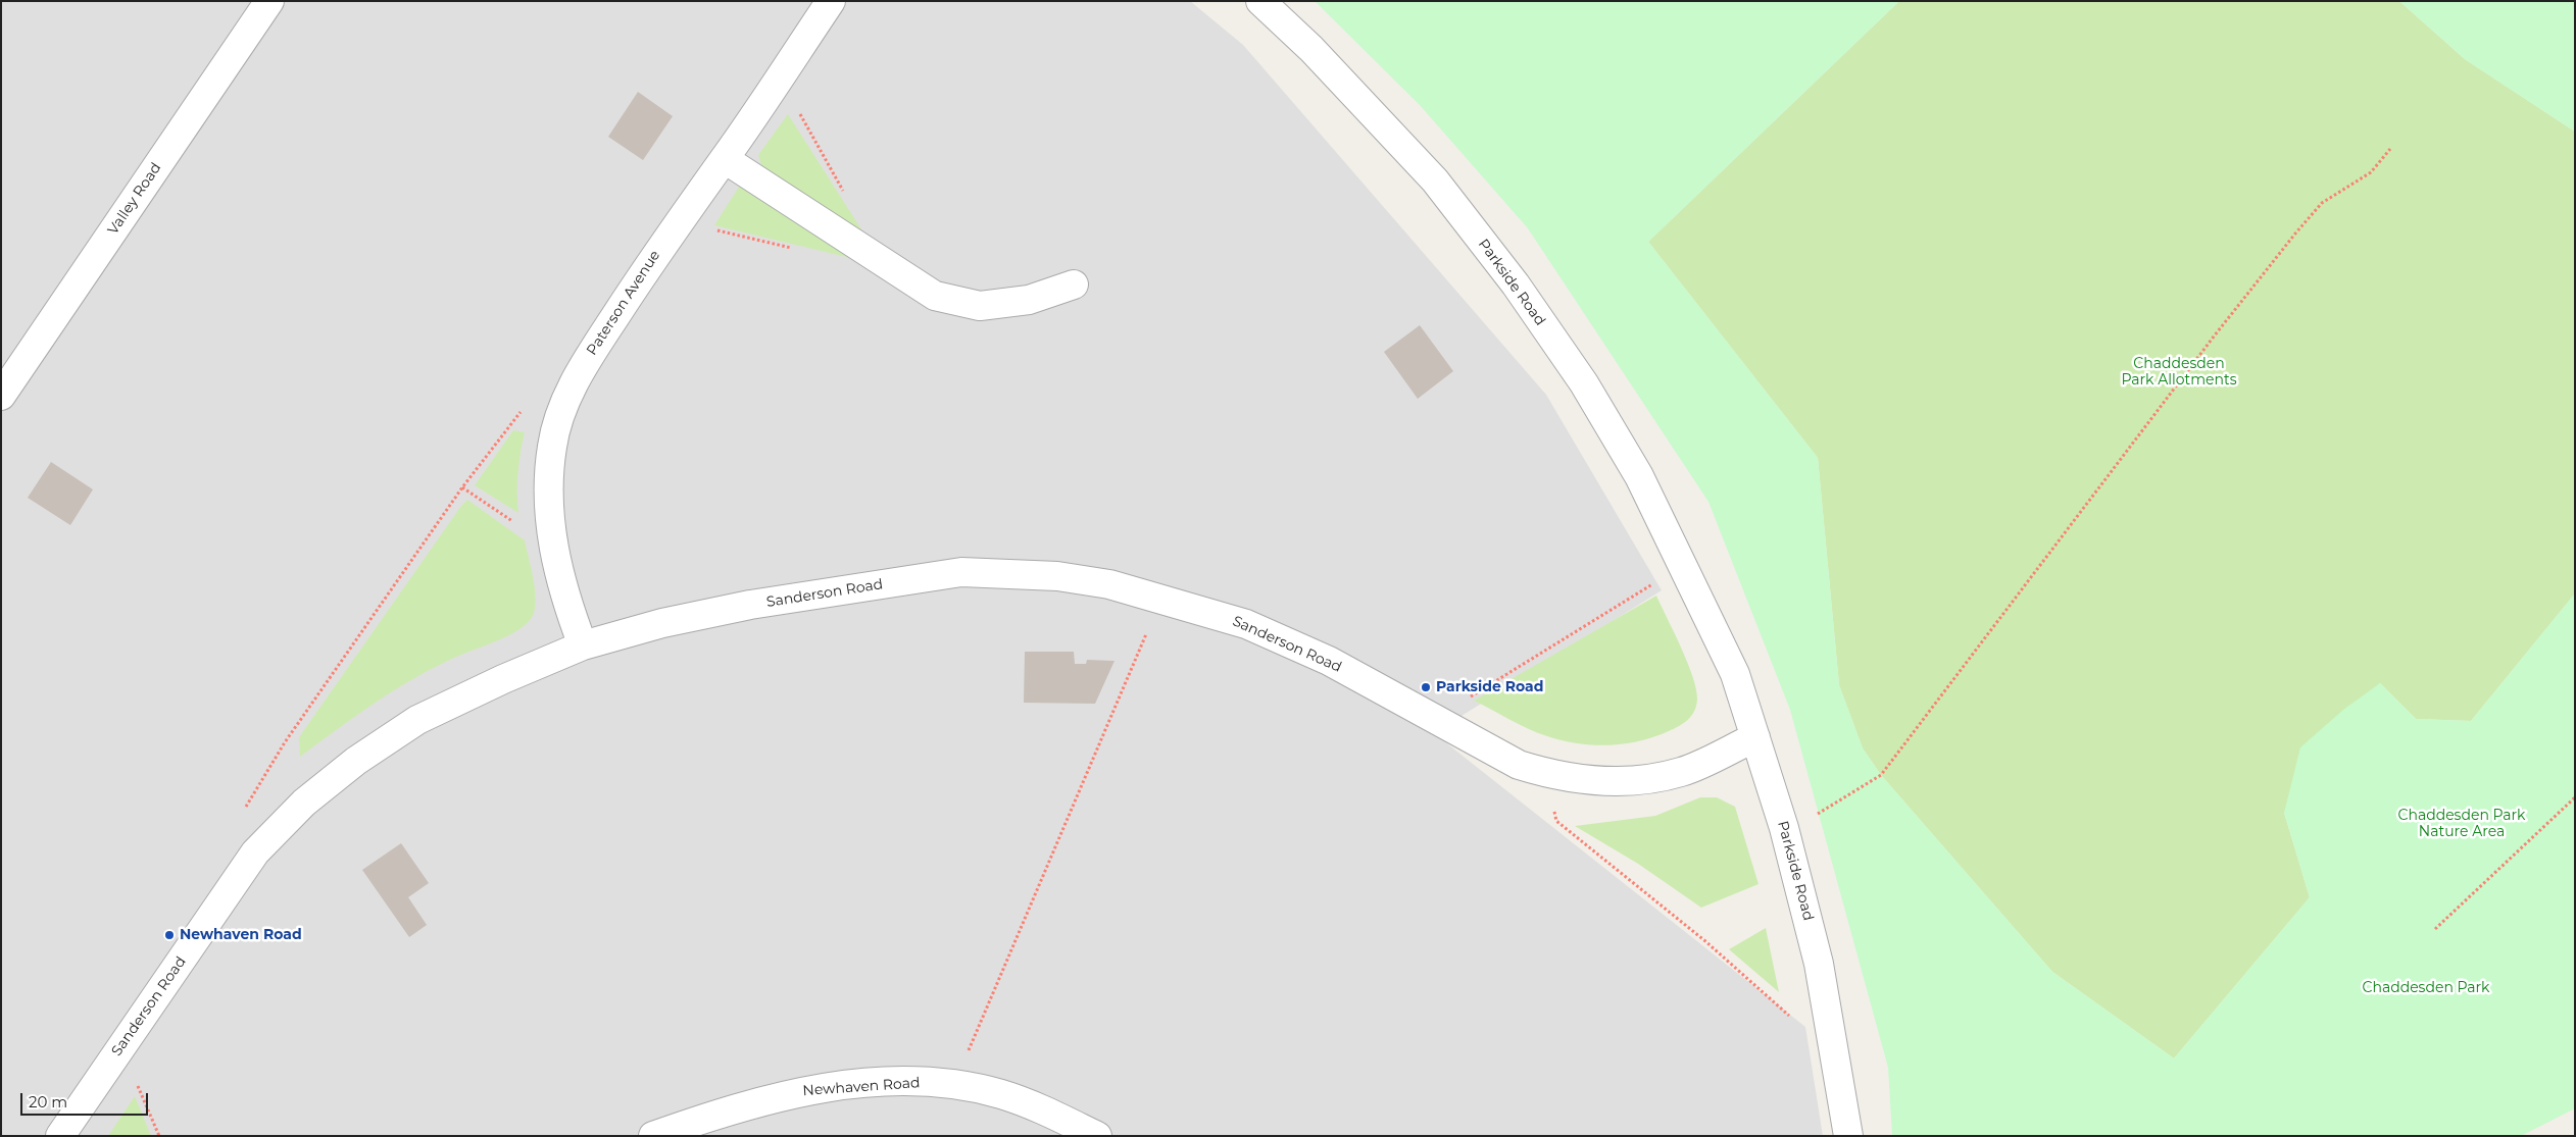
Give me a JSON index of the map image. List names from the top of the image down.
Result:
{
  "streets": {
    "street": [
      "Valley Road",
      "Parkside Road",
      "Paterson Avenue",
      "Sanderson Road",
      "Newhaven Road"
    ]
  },
  "crossings": [
    ["Parkside Road", "Sanderson Road"],
    ["Paterson Avenue", "Sanderson Road"]
  ],
  "parks": ["Chaddesden Park Allotments", "Chaddesden Park Nature Area", "Chaddesden Park"],
  "places": ["Parkside Road", "Newhaven Road"],
  "scale_bar": "20 m"
}
